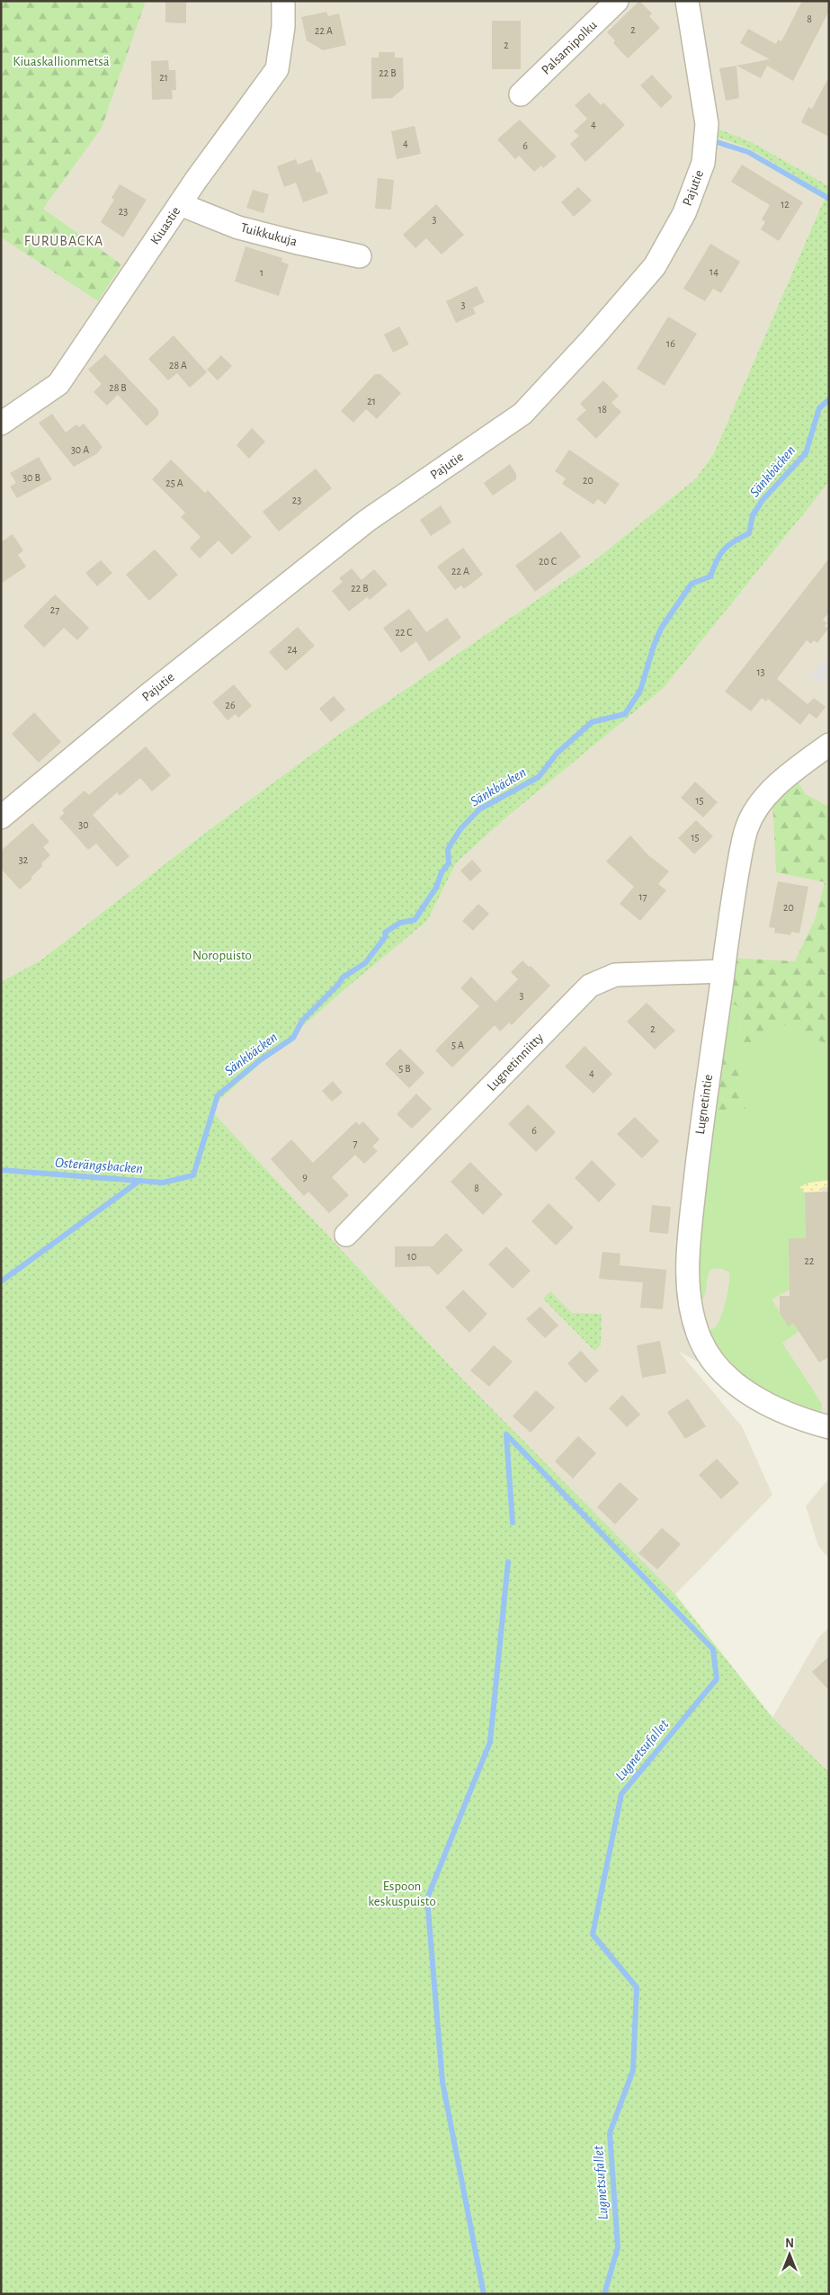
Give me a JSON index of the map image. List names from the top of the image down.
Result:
{
  "streets": {
    "street": [
      "Palsamipolku",
      "Pajutie",
      "Kiuastie",
      "Tuikkukuja",
      "Lugnetinniitty",
      "Lugnetintie"
    ]
  },
  "crossings": [
    ["Kiuastie", "Tuikkukuja"],
    ["Lugnetinniitty", "Lugnetintie"]
  ],
  "districts": ["FURUBACKA"],
  "water": ["Sänkbäcken", "Osterängsbacken", "Lugnetsufallet"],
  "parks": ["Kiuaskallionmetsä", "Noropuisto", "Espoon keskuspuisto"],
  "house_numbers": [
    "8",
    "2",
    "22 A",
    "2",
    "22 B",
    "21",
    "4",
    "4",
    "6",
    "12",
    "23",
    "3",
    "14",
    "1",
    "3",
    "16",
    "28 A",
    "28 B",
    "21",
    "18",
    "30 A",
    "30 B",
    "20",
    "25 A",
    "23",
    "20 C",
    "22 A",
    "22 B",
    "27",
    "22 C",
    "24",
    "13",
    "26",
    "15",
    "30",
    "15",
    "32",
    "17",
    "20",
    "3",
    "2",
    "5 A",
    "5 B",
    "4",
    "6",
    "7",
    "9",
    "8",
    "10",
    "22"
  ],
  "north": "top"
}
